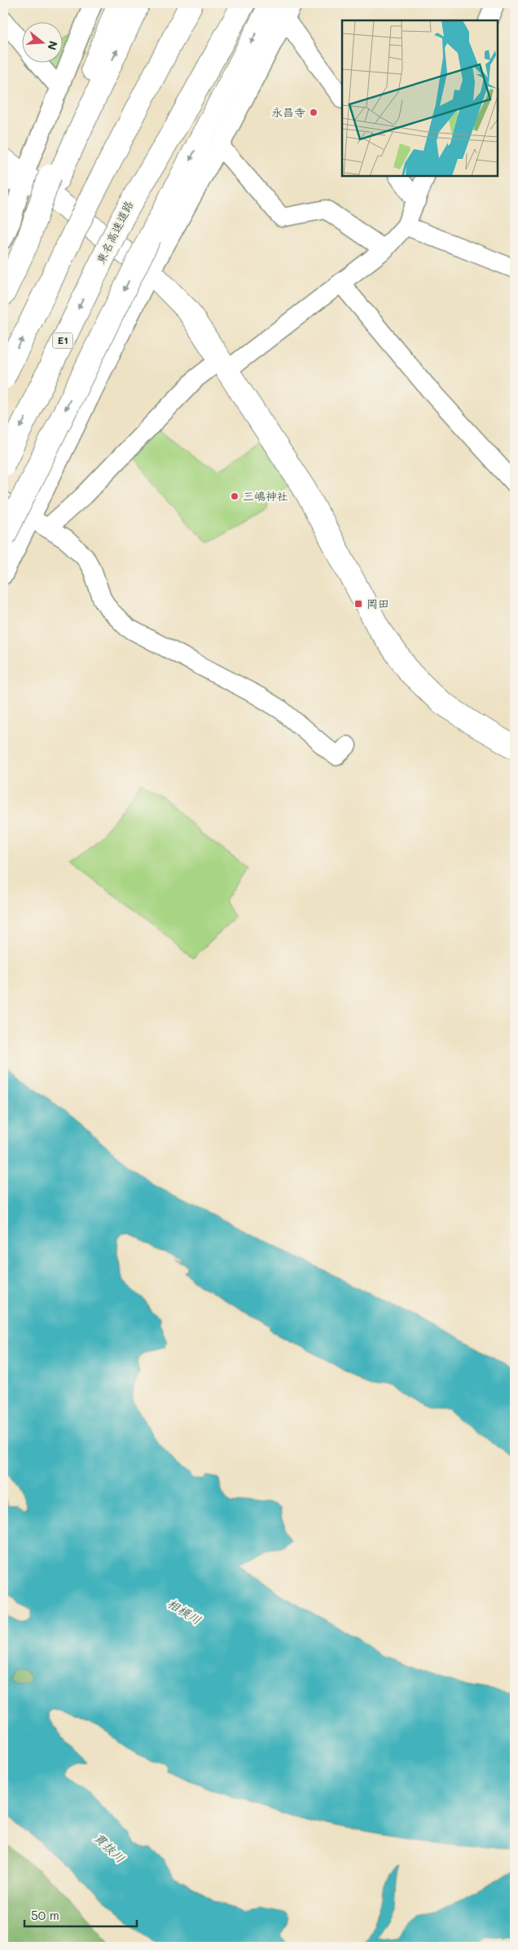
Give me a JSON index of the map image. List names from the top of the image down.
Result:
{
  "streets": {
    "main road": ["東名高速道路", "E1"]
  },
  "water": ["相模川", "貫抜川"],
  "places": {
    "other": ["永昌寺", "三嶋神社"],
    "transit": ["岡田"]
  },
  "scale_bar": "50 m",
  "north": "right"
}
